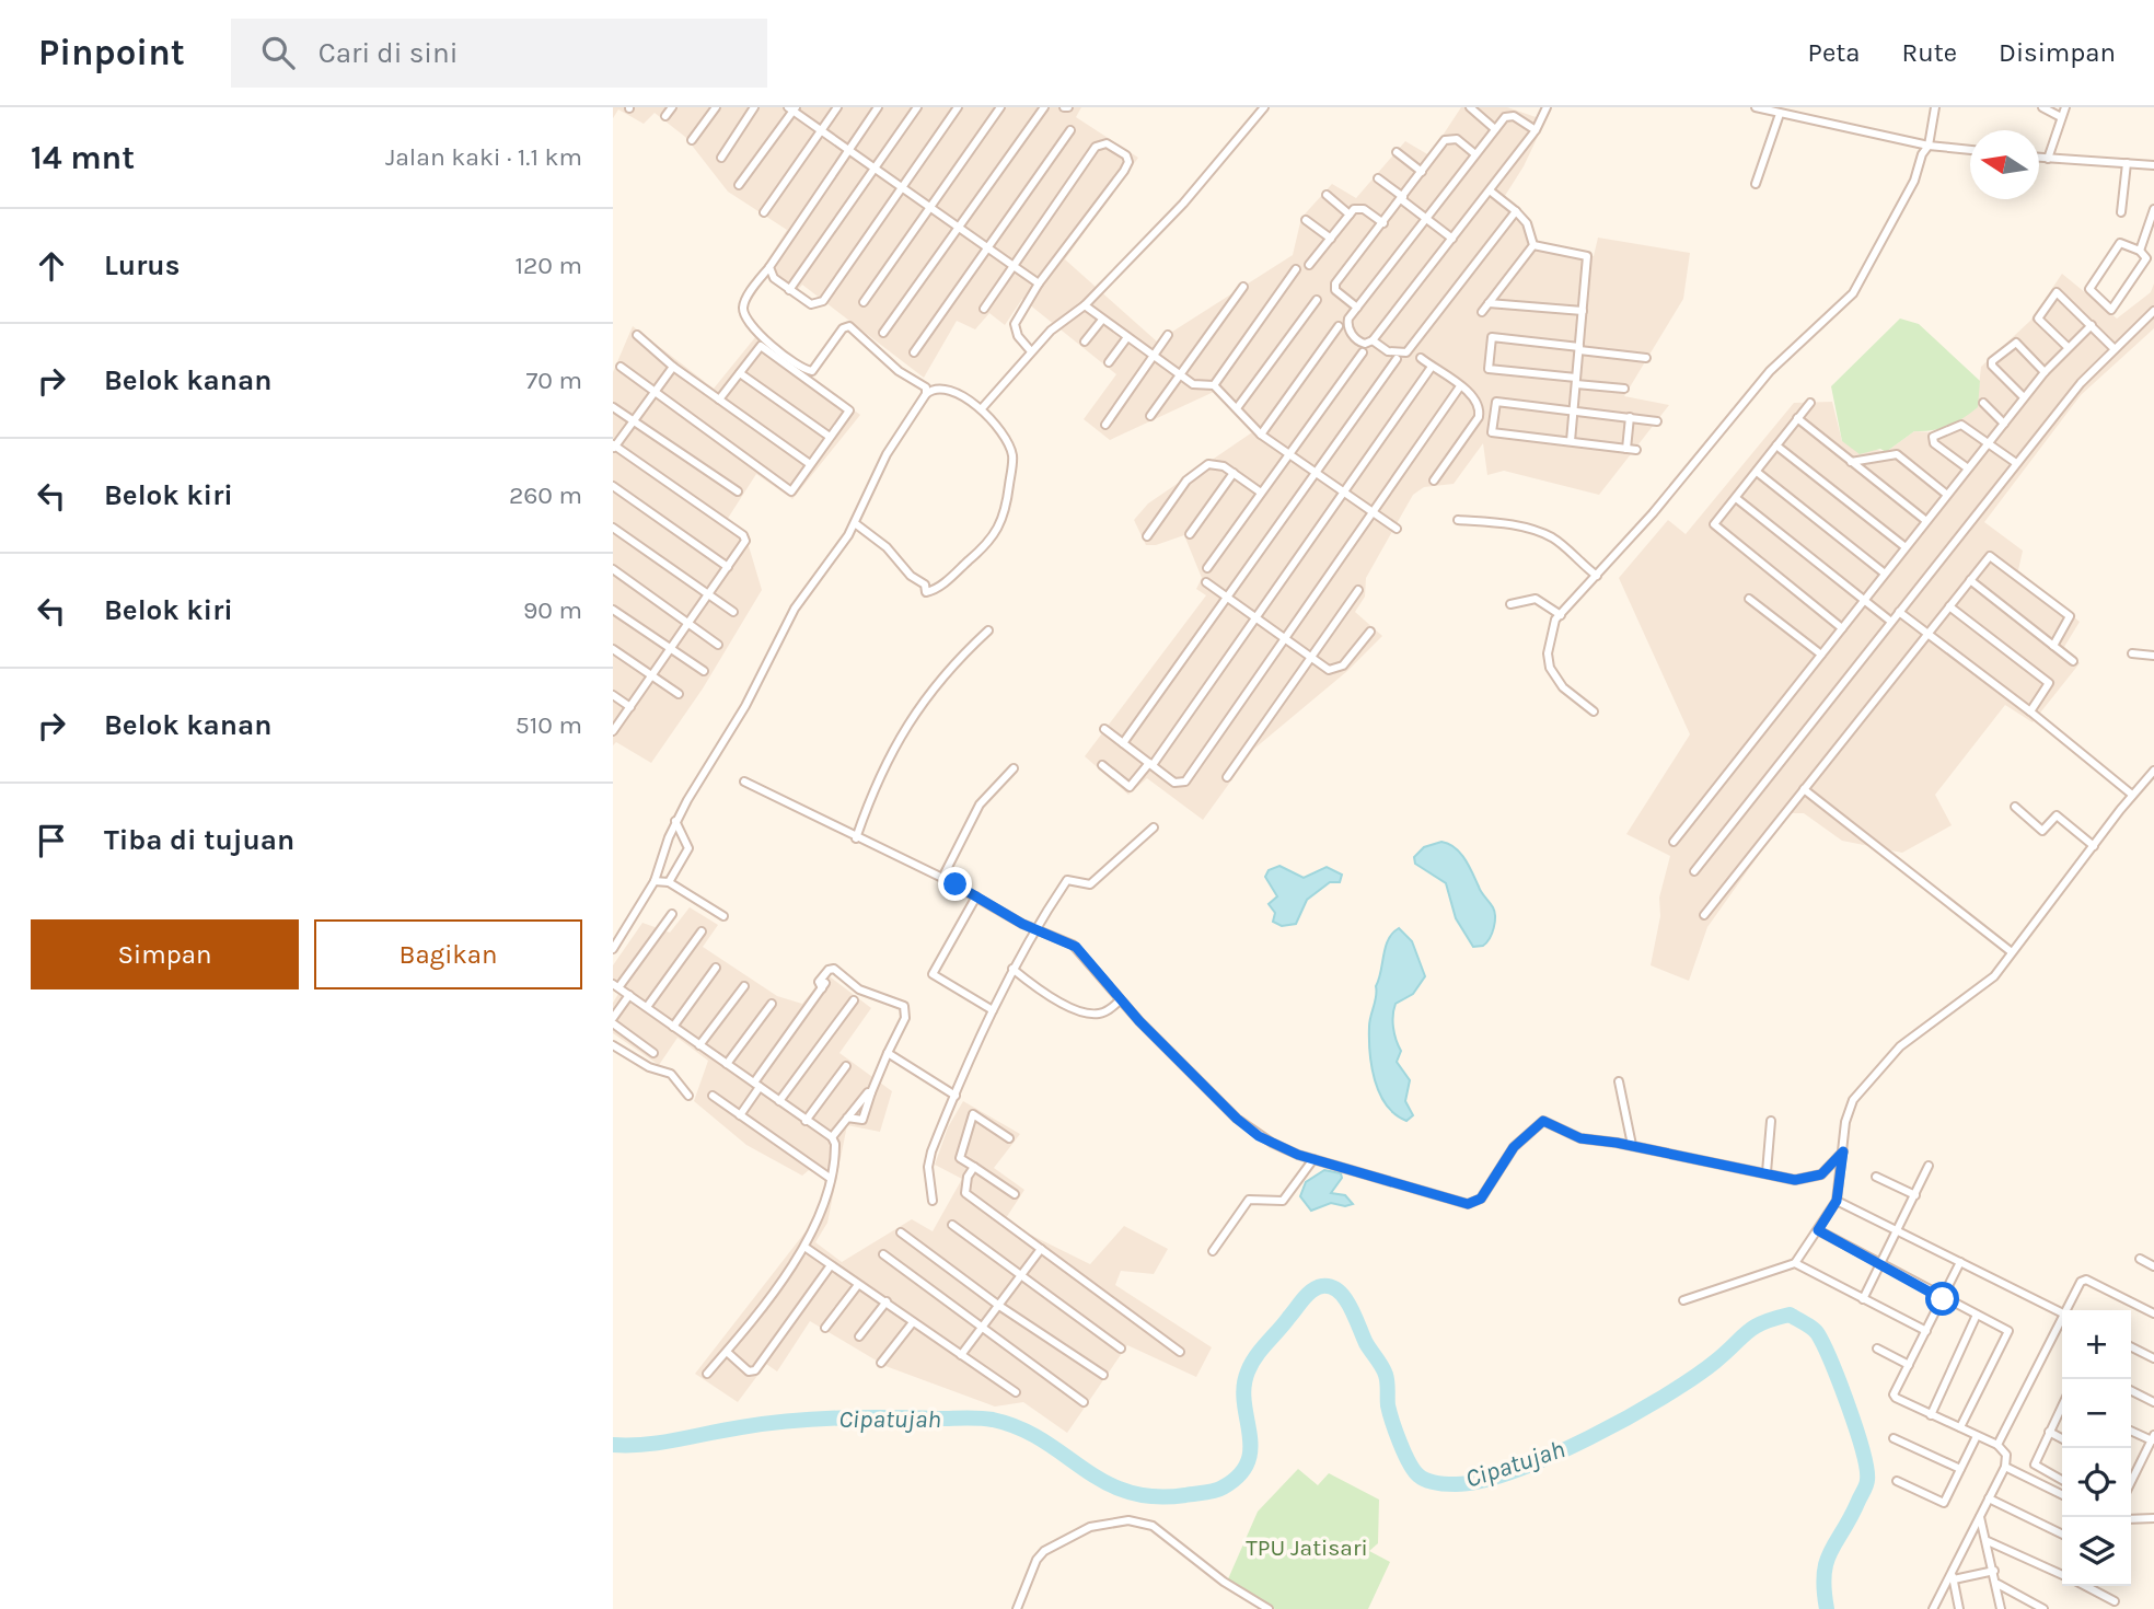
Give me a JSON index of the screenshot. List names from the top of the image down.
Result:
{
  "water": ["Cipatujah"],
  "parks": ["TPU Jatisari"],
  "north": "left",
  "page": {
    "header": "Pinpoint",
    "search": "Cari di sini",
    "nav": ["Peta", "Rute", "Disimpan"],
    "heading": ["14 mnt", "Jalan kaki · 1.1 km"],
    "list": [
      ["Lurus", "120 m"],
      ["Belok kanan", "70 m"],
      ["Belok kiri", "260 m"],
      ["Belok kiri", "90 m"],
      ["Belok kanan", "510 m"],
      "Tiba di tujuan"
    ],
    "buttons": ["Simpan", "Bagikan"],
    "map_buttons": ["+", "−"]
  }
}
